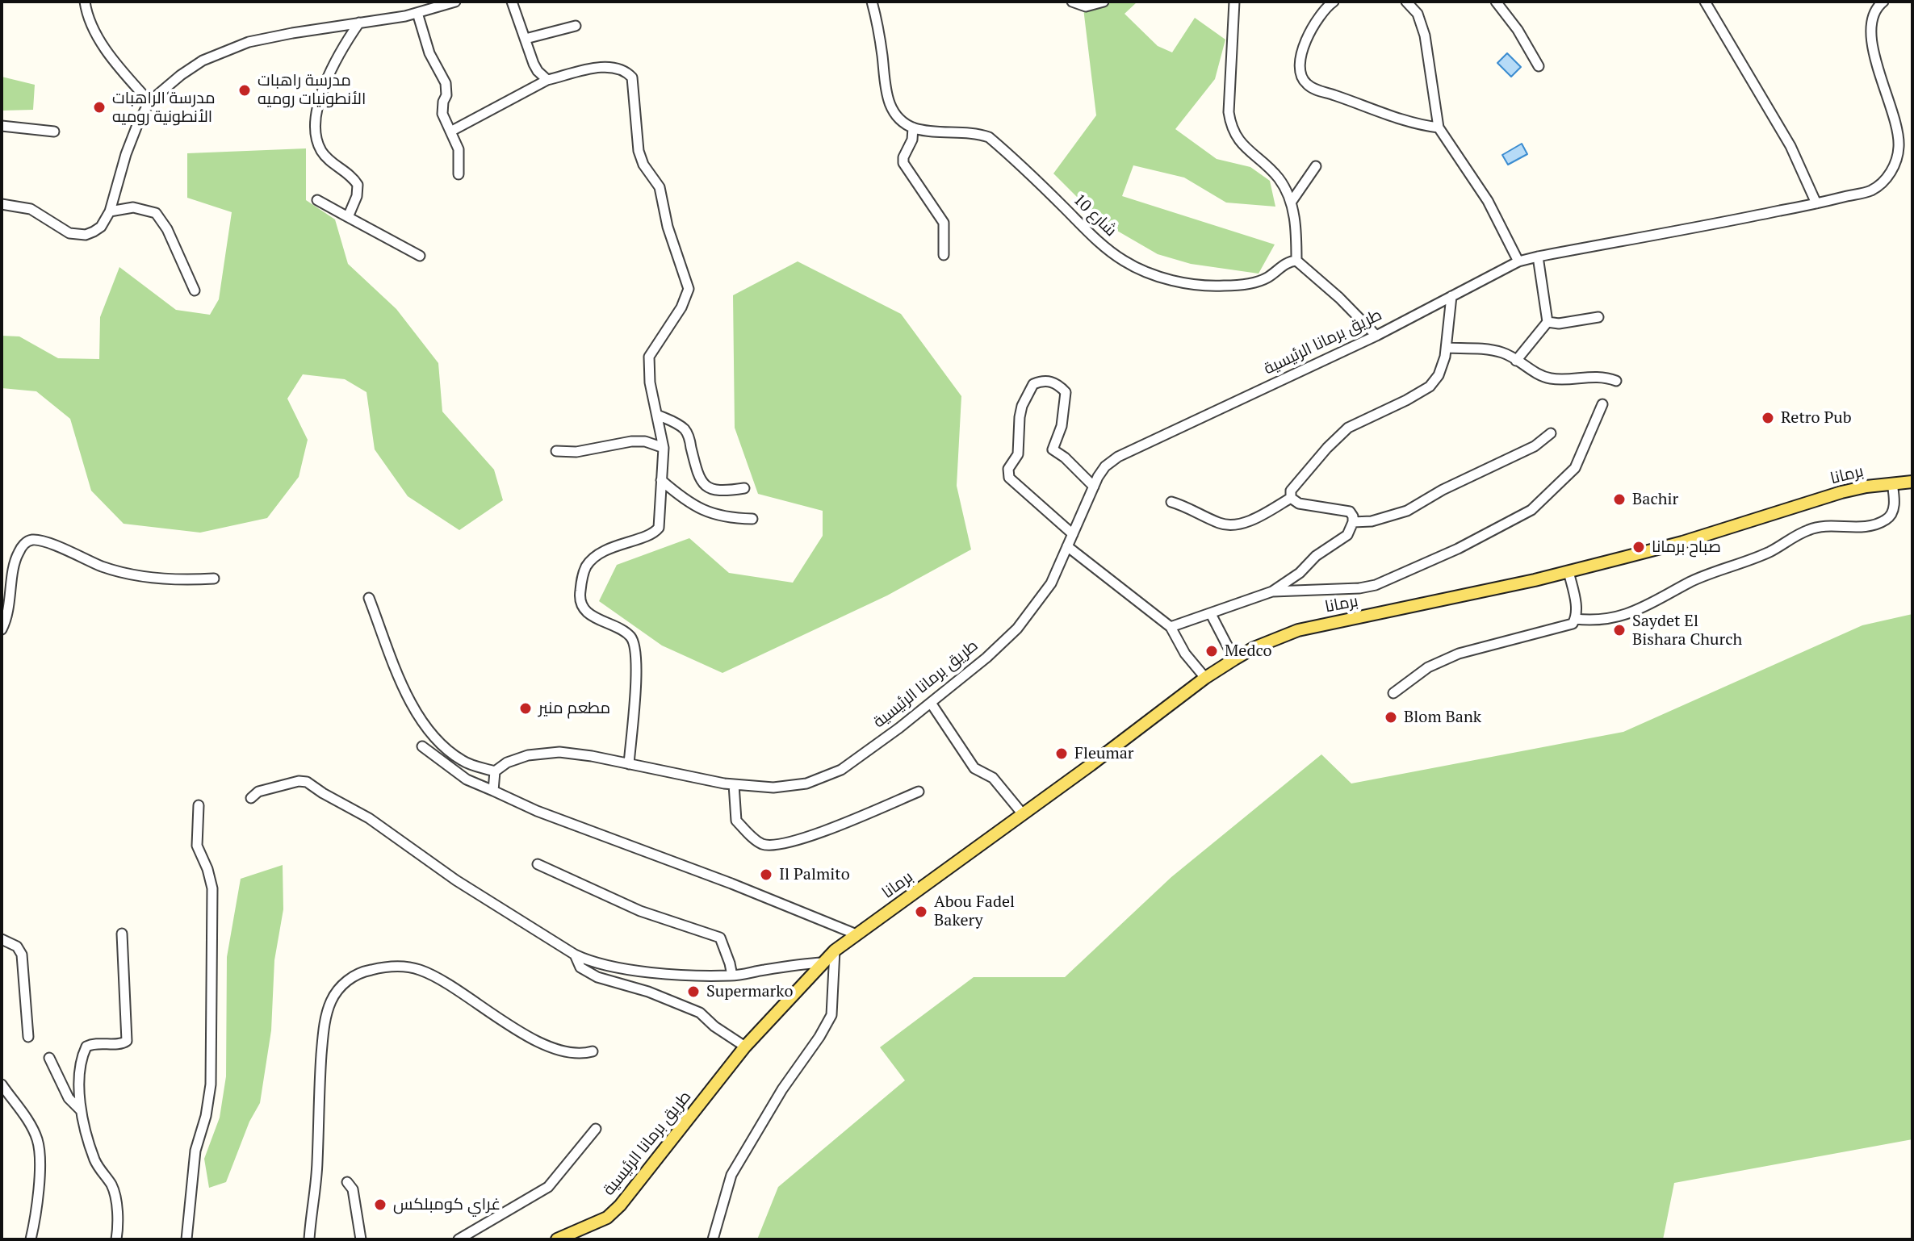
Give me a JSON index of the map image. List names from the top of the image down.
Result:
{
  "streets": {
    "main road": ["طريق برمانا الرئيسية", "برمانا"],
    "street": ["شارع 10"]
  },
  "crossings": [
    ["طريق برمانا الرئيسية", "برمانا"]
  ],
  "places": [
    "مدرسة راهبات الأنطونيات روميه",
    "مدرسة الراهبات الأنطونية روميه",
    "Retro Pub",
    "Bachir",
    "صباح برمانا",
    "Saydet El Bishara Church",
    "Medco",
    "مطعم منير",
    "Blom Bank",
    "Fleumar",
    "Il Palmito",
    "Abou Fadel Bakery",
    "Supermarko",
    "غراي كومبلكس"
  ]
}
